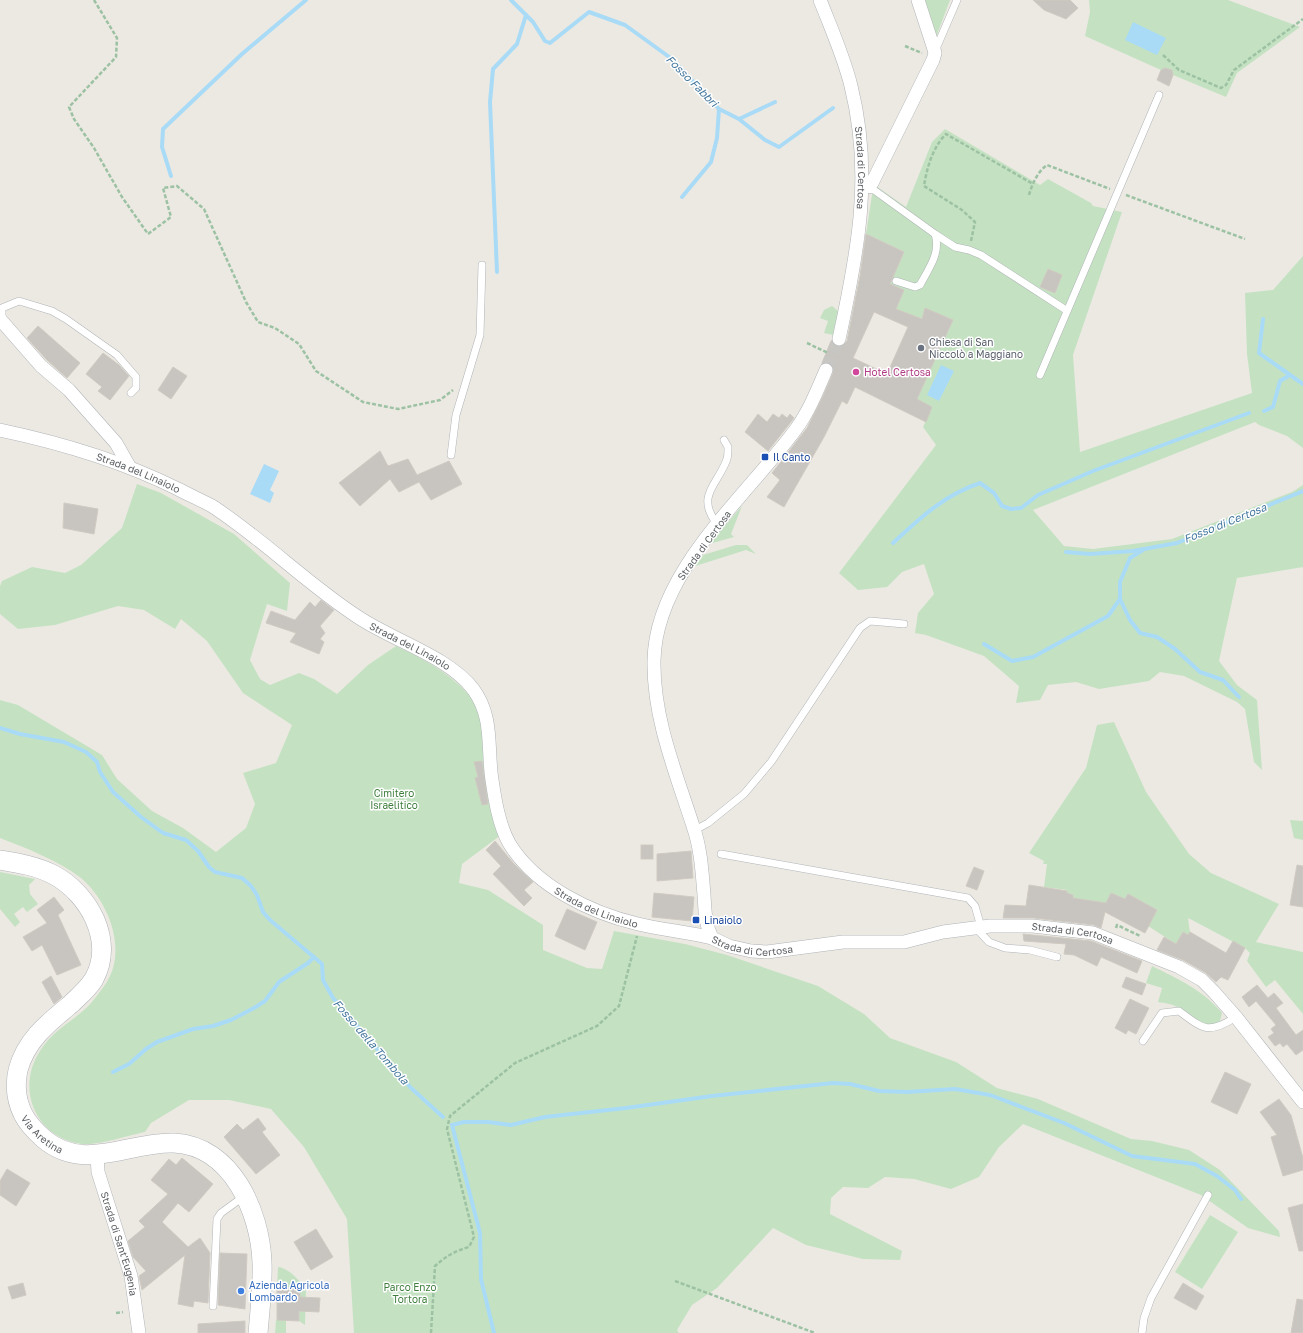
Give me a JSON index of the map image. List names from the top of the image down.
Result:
{
  "streets": {
    "main road": ["Via Aretina"],
    "street": ["Strada di Certosa", "Strada del Linaiolo", "Strada di Sant'Eugenia"]
  },
  "crossings": [
    ["Strada di Certosa", "Strada del Linaiolo"],
    ["Via Aretina", "Strada di Sant'Eugenia"]
  ],
  "water": ["Fosso Fabbri", "Fosso di Certosa", "Fosso della Tombola"],
  "parks": ["Cimitero Israelitico", "Parco Enzo Tortora"],
  "places": {
    "other": ["Chiesa di San Niccolò a Maggiano", "Hotel Certosa", "Azienda Agricola Lombardo"],
    "transit": ["Il Canto", "Linaiolo"]
  }
}
